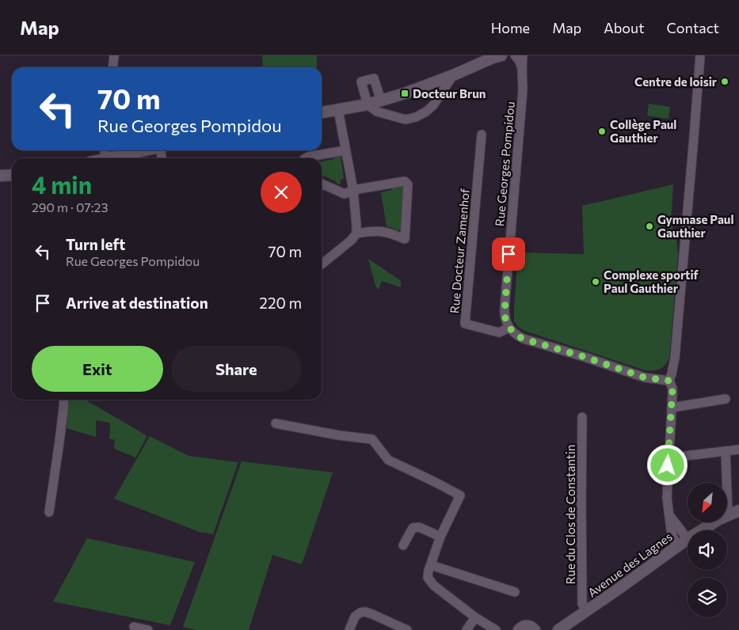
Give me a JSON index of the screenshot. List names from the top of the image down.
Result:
{
  "streets": {
    "street": [
      "Rue Georges Pompidou",
      "Rue Docteur Zamenhof",
      "Rue du Clos de Constantin",
      "Avenue des Lagnes"
    ]
  },
  "crossings": [
    ["Rue Georges Pompidou", "Rue Docteur Zamenhof"],
    ["Rue du Clos de Constantin", "Avenue des Lagnes"]
  ],
  "places": {
    "other": [
      "Centre de loisir",
      "Collège Paul Gauthier",
      "Gymnase Paul Gauthier",
      "Complexe sportif Paul Gauthier"
    ],
    "transit": ["Docteur Brun"]
  },
  "north": "bottom left",
  "page": {
    "header": "Map",
    "nav": [
      "Home",
      "Map",
      "About",
      "Contact"
    ],
    "turn": ["70 m", "Rue Georges Pompidou"],
    "heading": ["4 min", "290 m · 07:23"],
    "list": [
      {
        "name": "Turn left",
        "note": "Rue Georges Pompidou",
        "value": "70 m"
      },
      {
        "name": "Arrive at destination",
        "value": "220 m"
      }
    ],
    "buttons": ["Exit", "Share"]
  }
}
